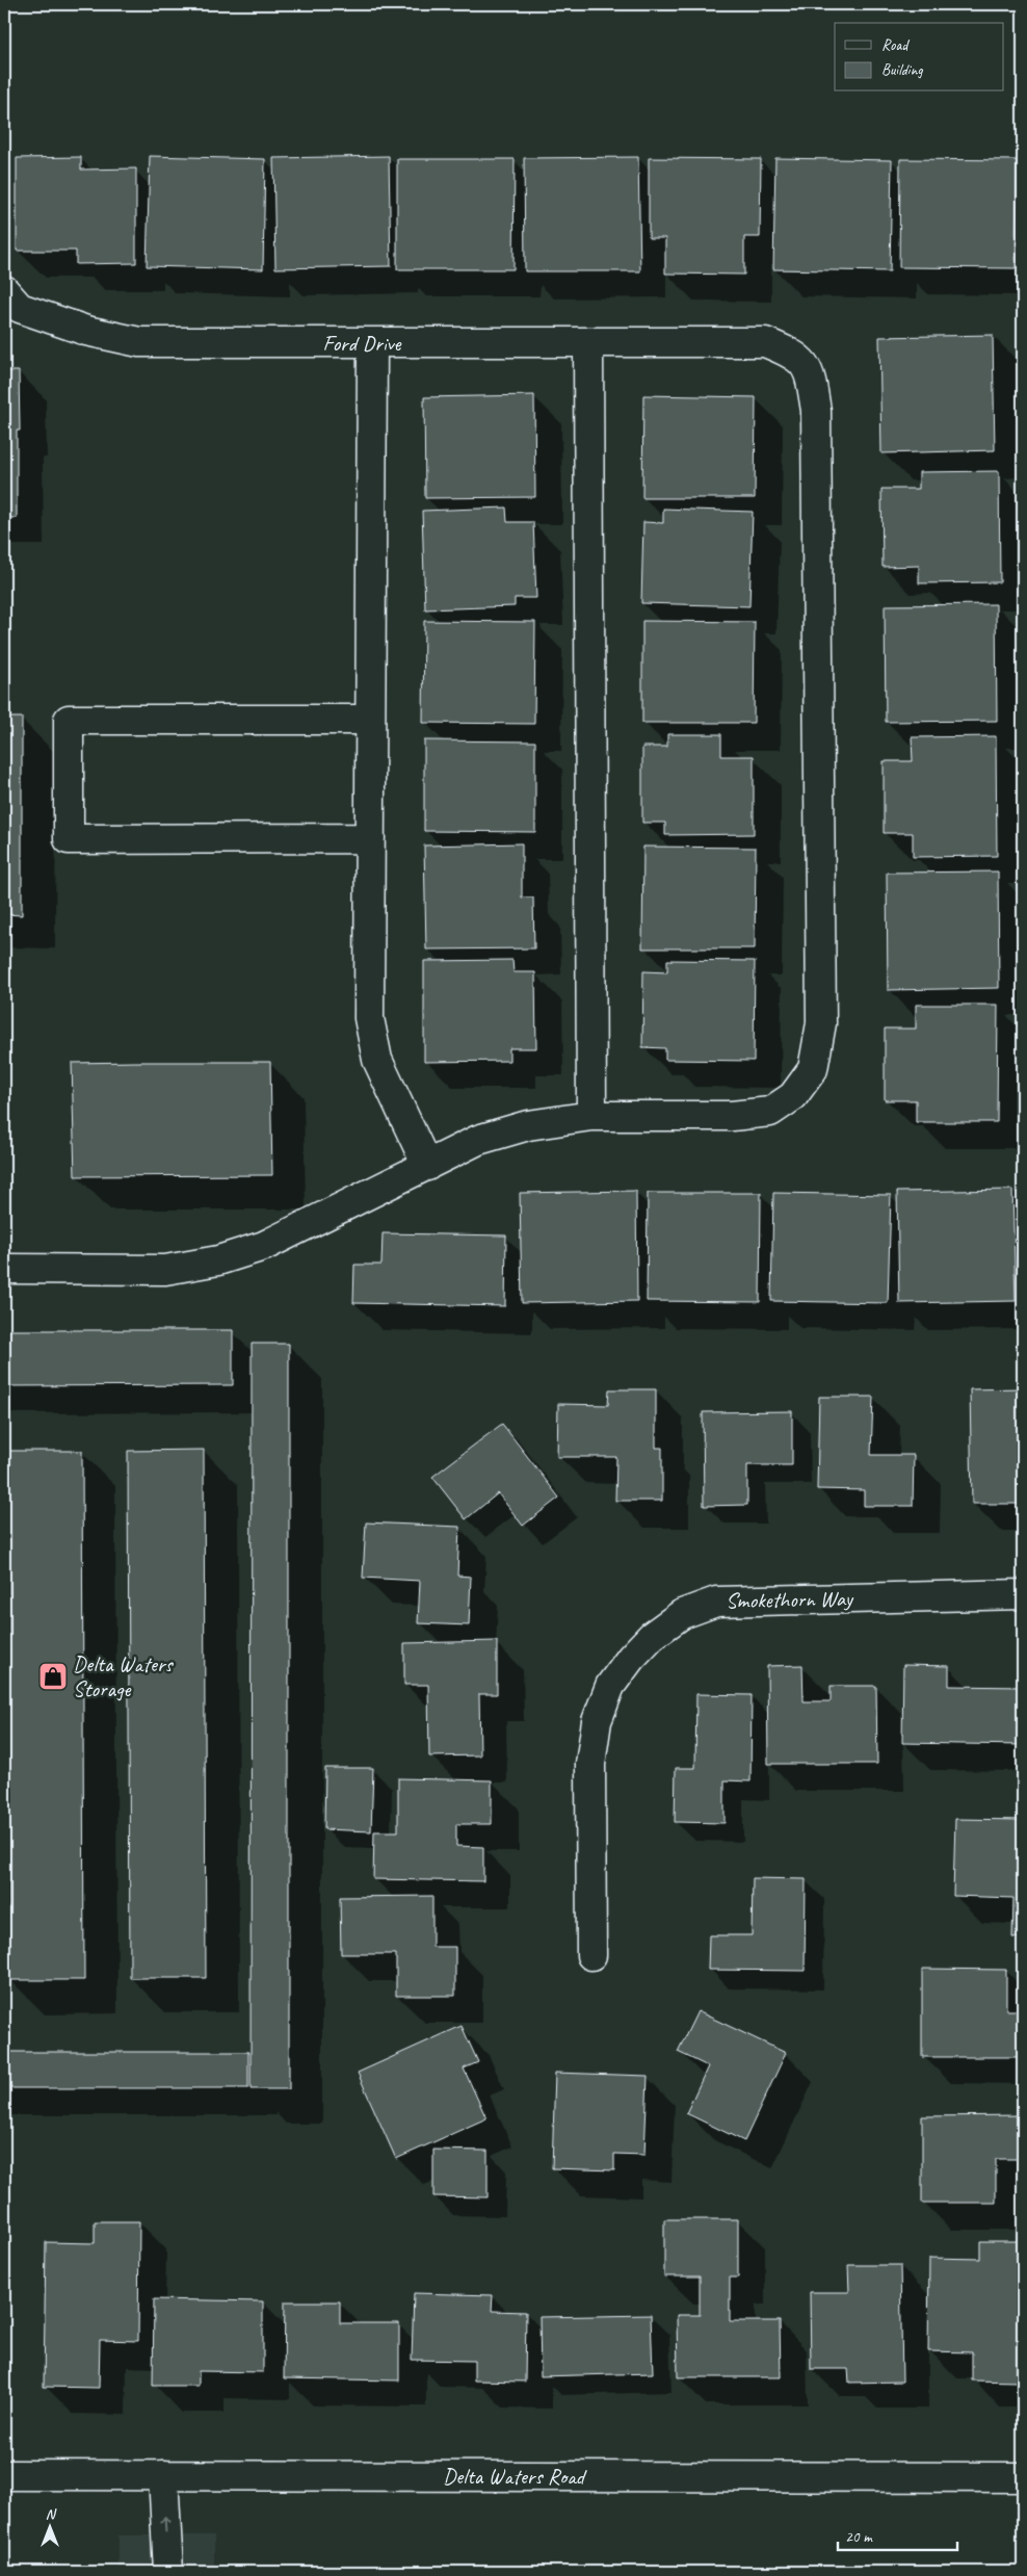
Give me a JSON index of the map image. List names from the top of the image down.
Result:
{
  "streets": {
    "street": ["Ford Drive", "Smokethorn Way", "Delta Waters Road"]
  },
  "places": {
    "shop": ["Delta Waters Storage"]
  },
  "legend": ["Road", "Building"],
  "scale_bar": "20 m",
  "north": "top"
}
